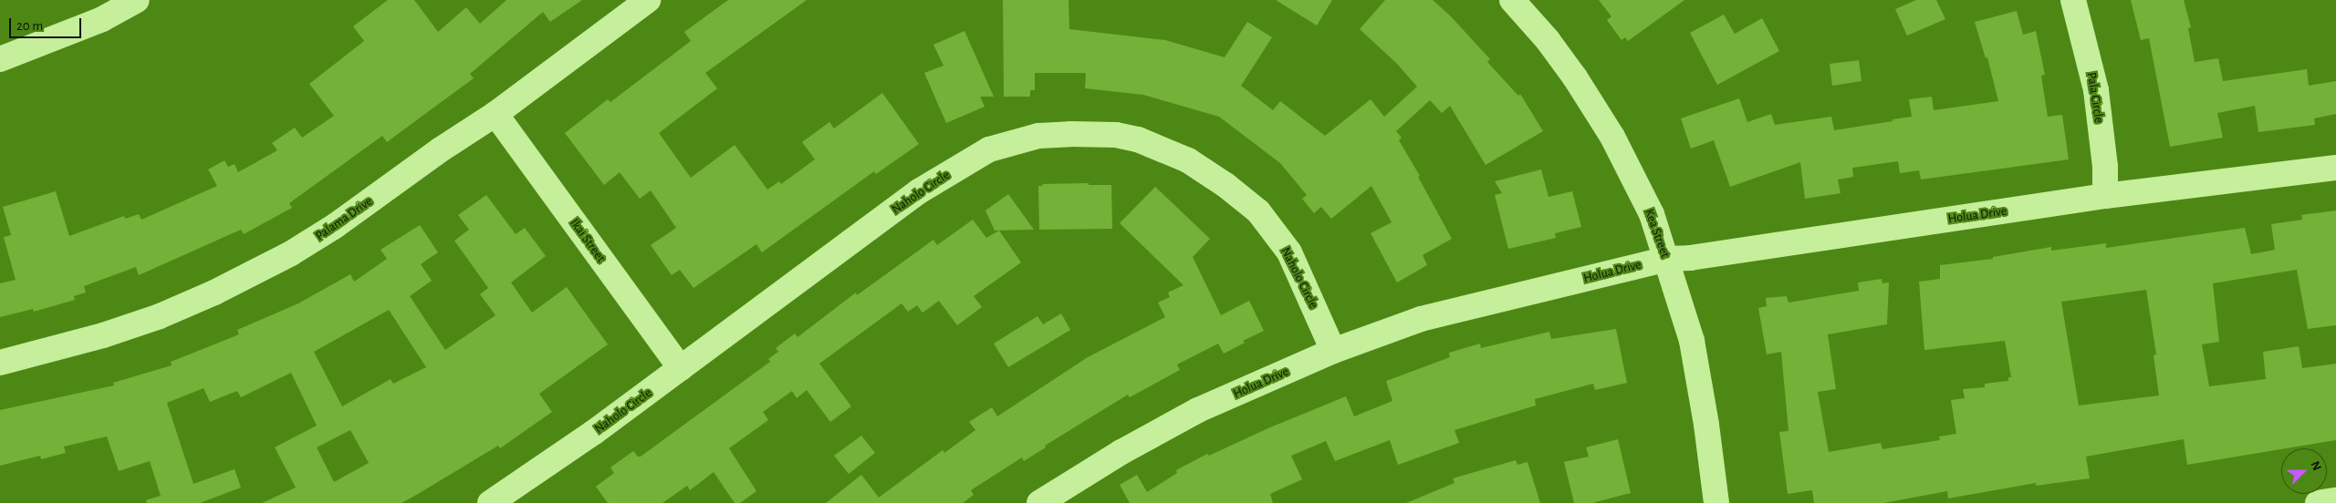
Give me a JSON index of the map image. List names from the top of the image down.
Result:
{
  "streets": {
    "street": [
      "Pala Circle",
      "Naholo Circle",
      "Holua Drive",
      "Palama Drive",
      "Kea Street",
      "Ikai Street"
    ]
  },
  "crossings": [
    ["Pala Circle", "Holua Drive"],
    ["Naholo Circle", "Holua Drive"],
    ["Naholo Circle", "Ikai Street"],
    ["Holua Drive", "Kea Street"],
    ["Palama Drive", "Ikai Street"]
  ],
  "scale_bar": "20 m",
  "north": "top right"
}
